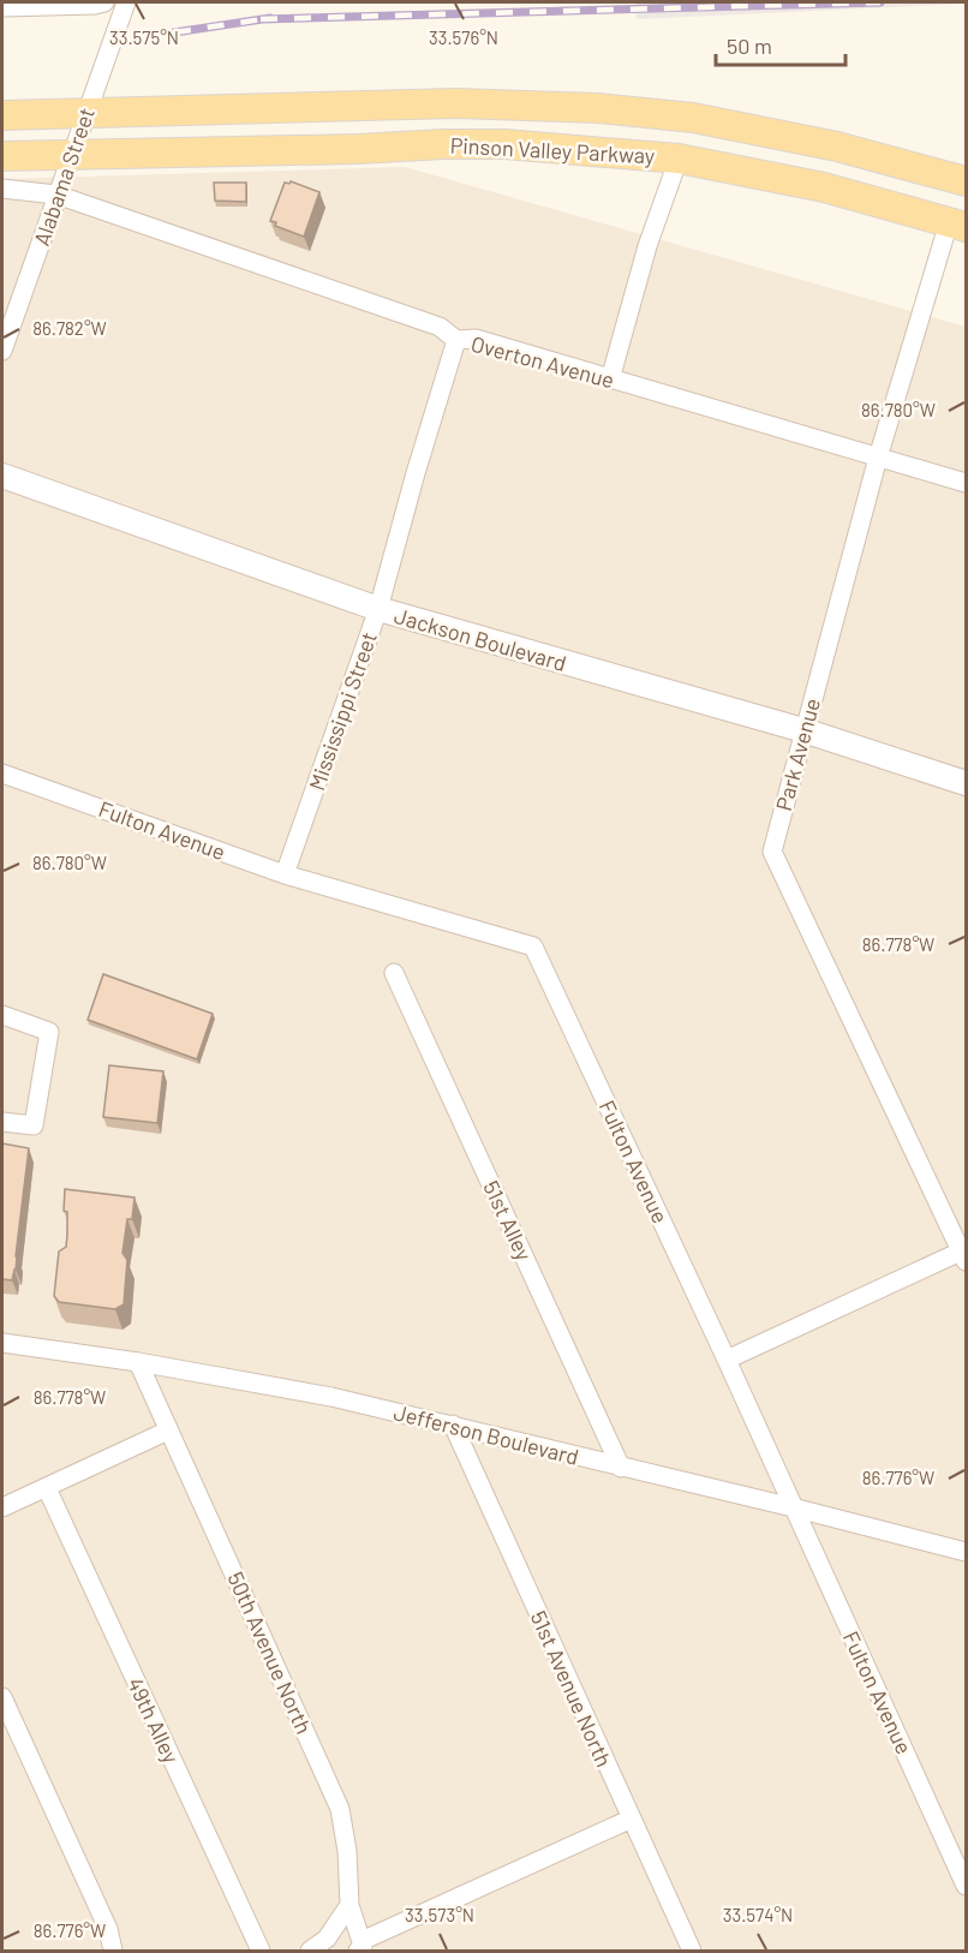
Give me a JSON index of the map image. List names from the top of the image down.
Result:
{
  "streets": {
    "main road": ["Pinson Valley Parkway"],
    "street": [
      "Alabama Street",
      "Overton Avenue",
      "Jackson Boulevard",
      "Mississippi Street",
      "Park Avenue",
      "Fulton Avenue",
      "51st Alley",
      "Jefferson Boulevard",
      "50th Avenue North",
      "51st Avenue North",
      "49th Alley"
    ]
  },
  "crossings": [
    ["Pinson Valley Parkway", "Alabama Street"],
    ["Pinson Valley Parkway", "Park Avenue"],
    ["Alabama Street", "Overton Avenue"],
    ["Overton Avenue", "Mississippi Street"],
    ["Overton Avenue", "Park Avenue"],
    ["Jackson Boulevard", "Mississippi Street"],
    ["Jackson Boulevard", "Park Avenue"],
    ["Mississippi Street", "Fulton Avenue"],
    ["Fulton Avenue", "Jefferson Boulevard"],
    ["51st Alley", "Jefferson Boulevard"],
    ["Jefferson Boulevard", "50th Avenue North"],
    ["Jefferson Boulevard", "51st Avenue North"]
  ],
  "scale_bar": "50 m",
  "coordinates": [
    "33.575°N",
    "33.576°N",
    "86.782°W",
    "86.780°W",
    "86.778°W",
    "86.776°W",
    "33.573°N",
    "33.574°N"
  ]
}
